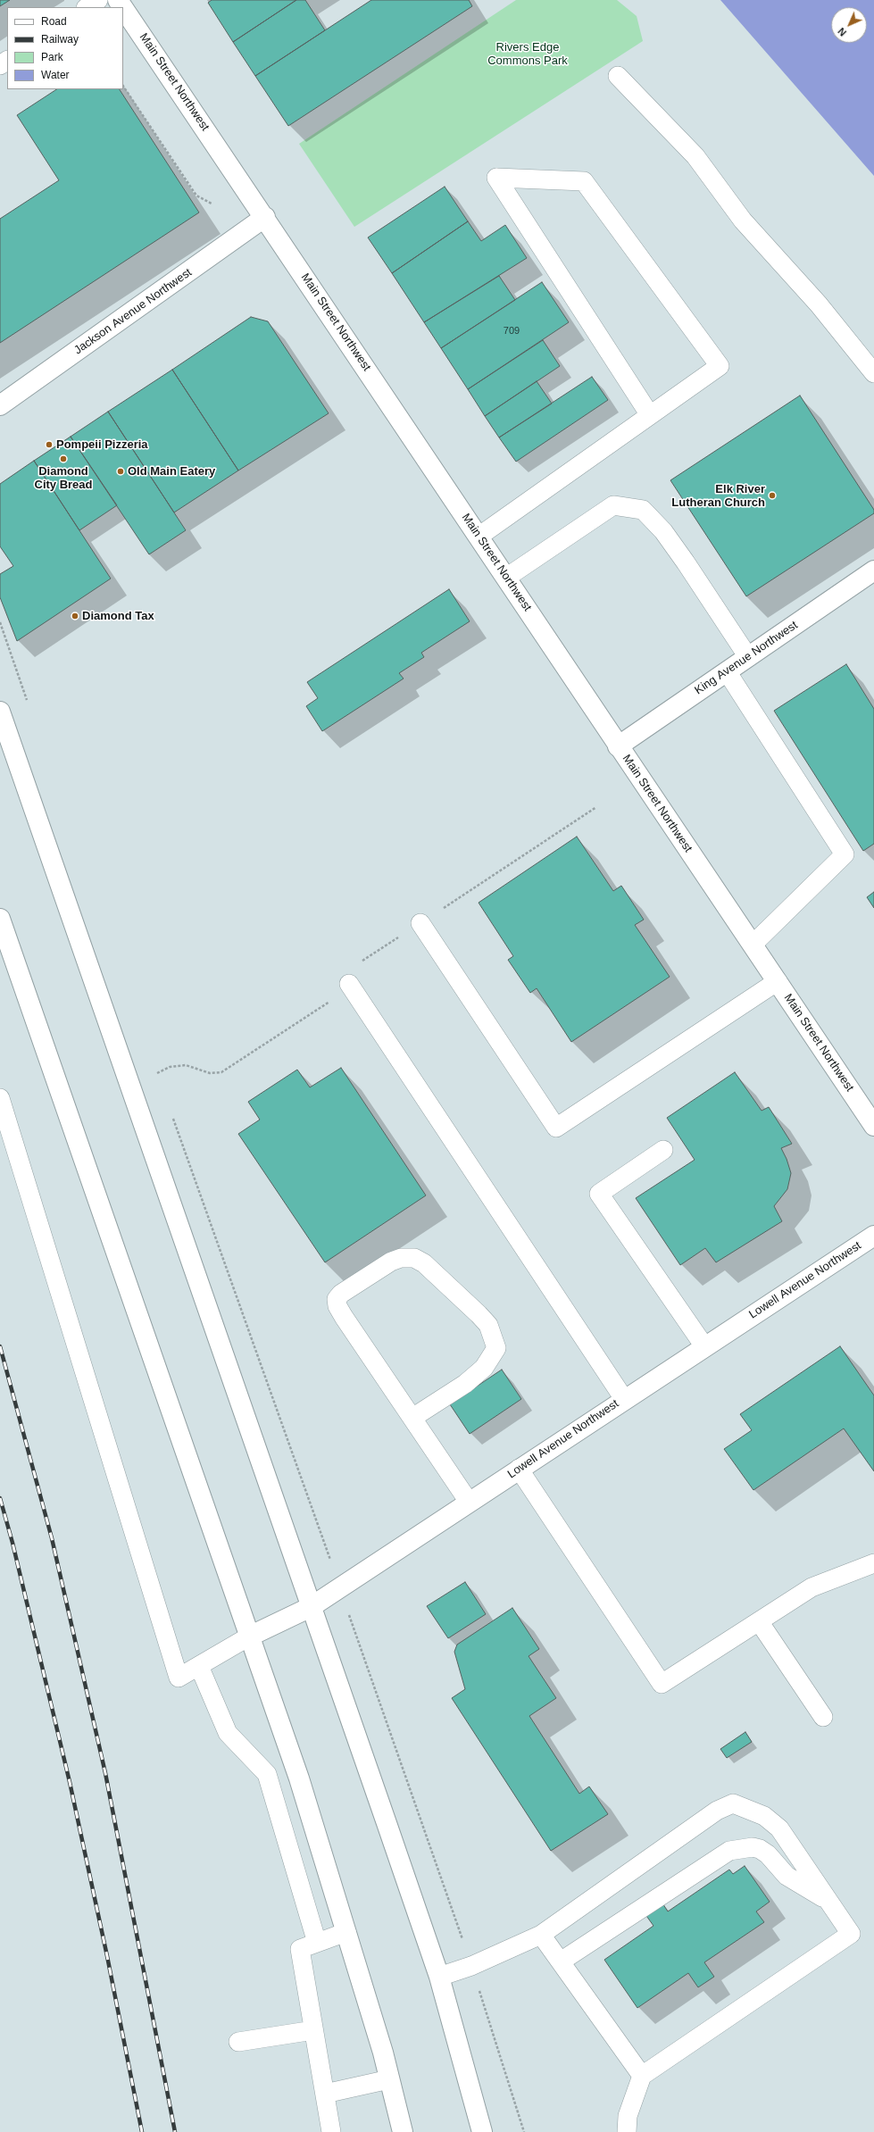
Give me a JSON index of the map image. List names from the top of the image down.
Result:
{
  "streets": {
    "main road": [
      "Main Street Northwest",
      "Jackson Avenue Northwest",
      "King Avenue Northwest",
      "Lowell Avenue Northwest"
    ]
  },
  "crossings": [
    ["Main Street Northwest", "Jackson Avenue Northwest"],
    ["Main Street Northwest", "King Avenue Northwest"]
  ],
  "parks": ["Rivers Edge Commons Park"],
  "places": [
    "Pompeii Pizzeria",
    "Diamond City Bread",
    "Old Main Eatery",
    "Elk River Lutheran Church",
    "Diamond Tax"
  ],
  "house_numbers": ["709"],
  "legend": [
    "Road",
    "Railway",
    "Park",
    "Water"
  ],
  "north": "bottom left"
}
